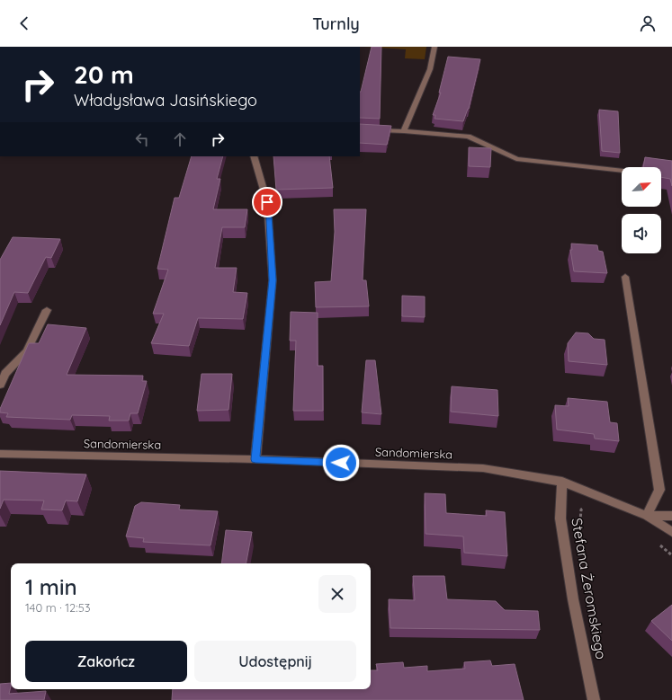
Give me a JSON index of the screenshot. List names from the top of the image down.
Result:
{
  "streets": {
    "street": ["Sandomierska", "Stefana Żeromskiego"]
  },
  "crossings": [
    ["Sandomierska", "Stefana Żeromskiego"]
  ],
  "north": "top right",
  "page": {
    "header": "Turnly",
    "turn": ["20 m", "Władysława Jasińskiego"],
    "heading": ["1 min", "140 m · 12:53"],
    "buttons": ["Zakończ", "Udostępnij"]
  }
}
